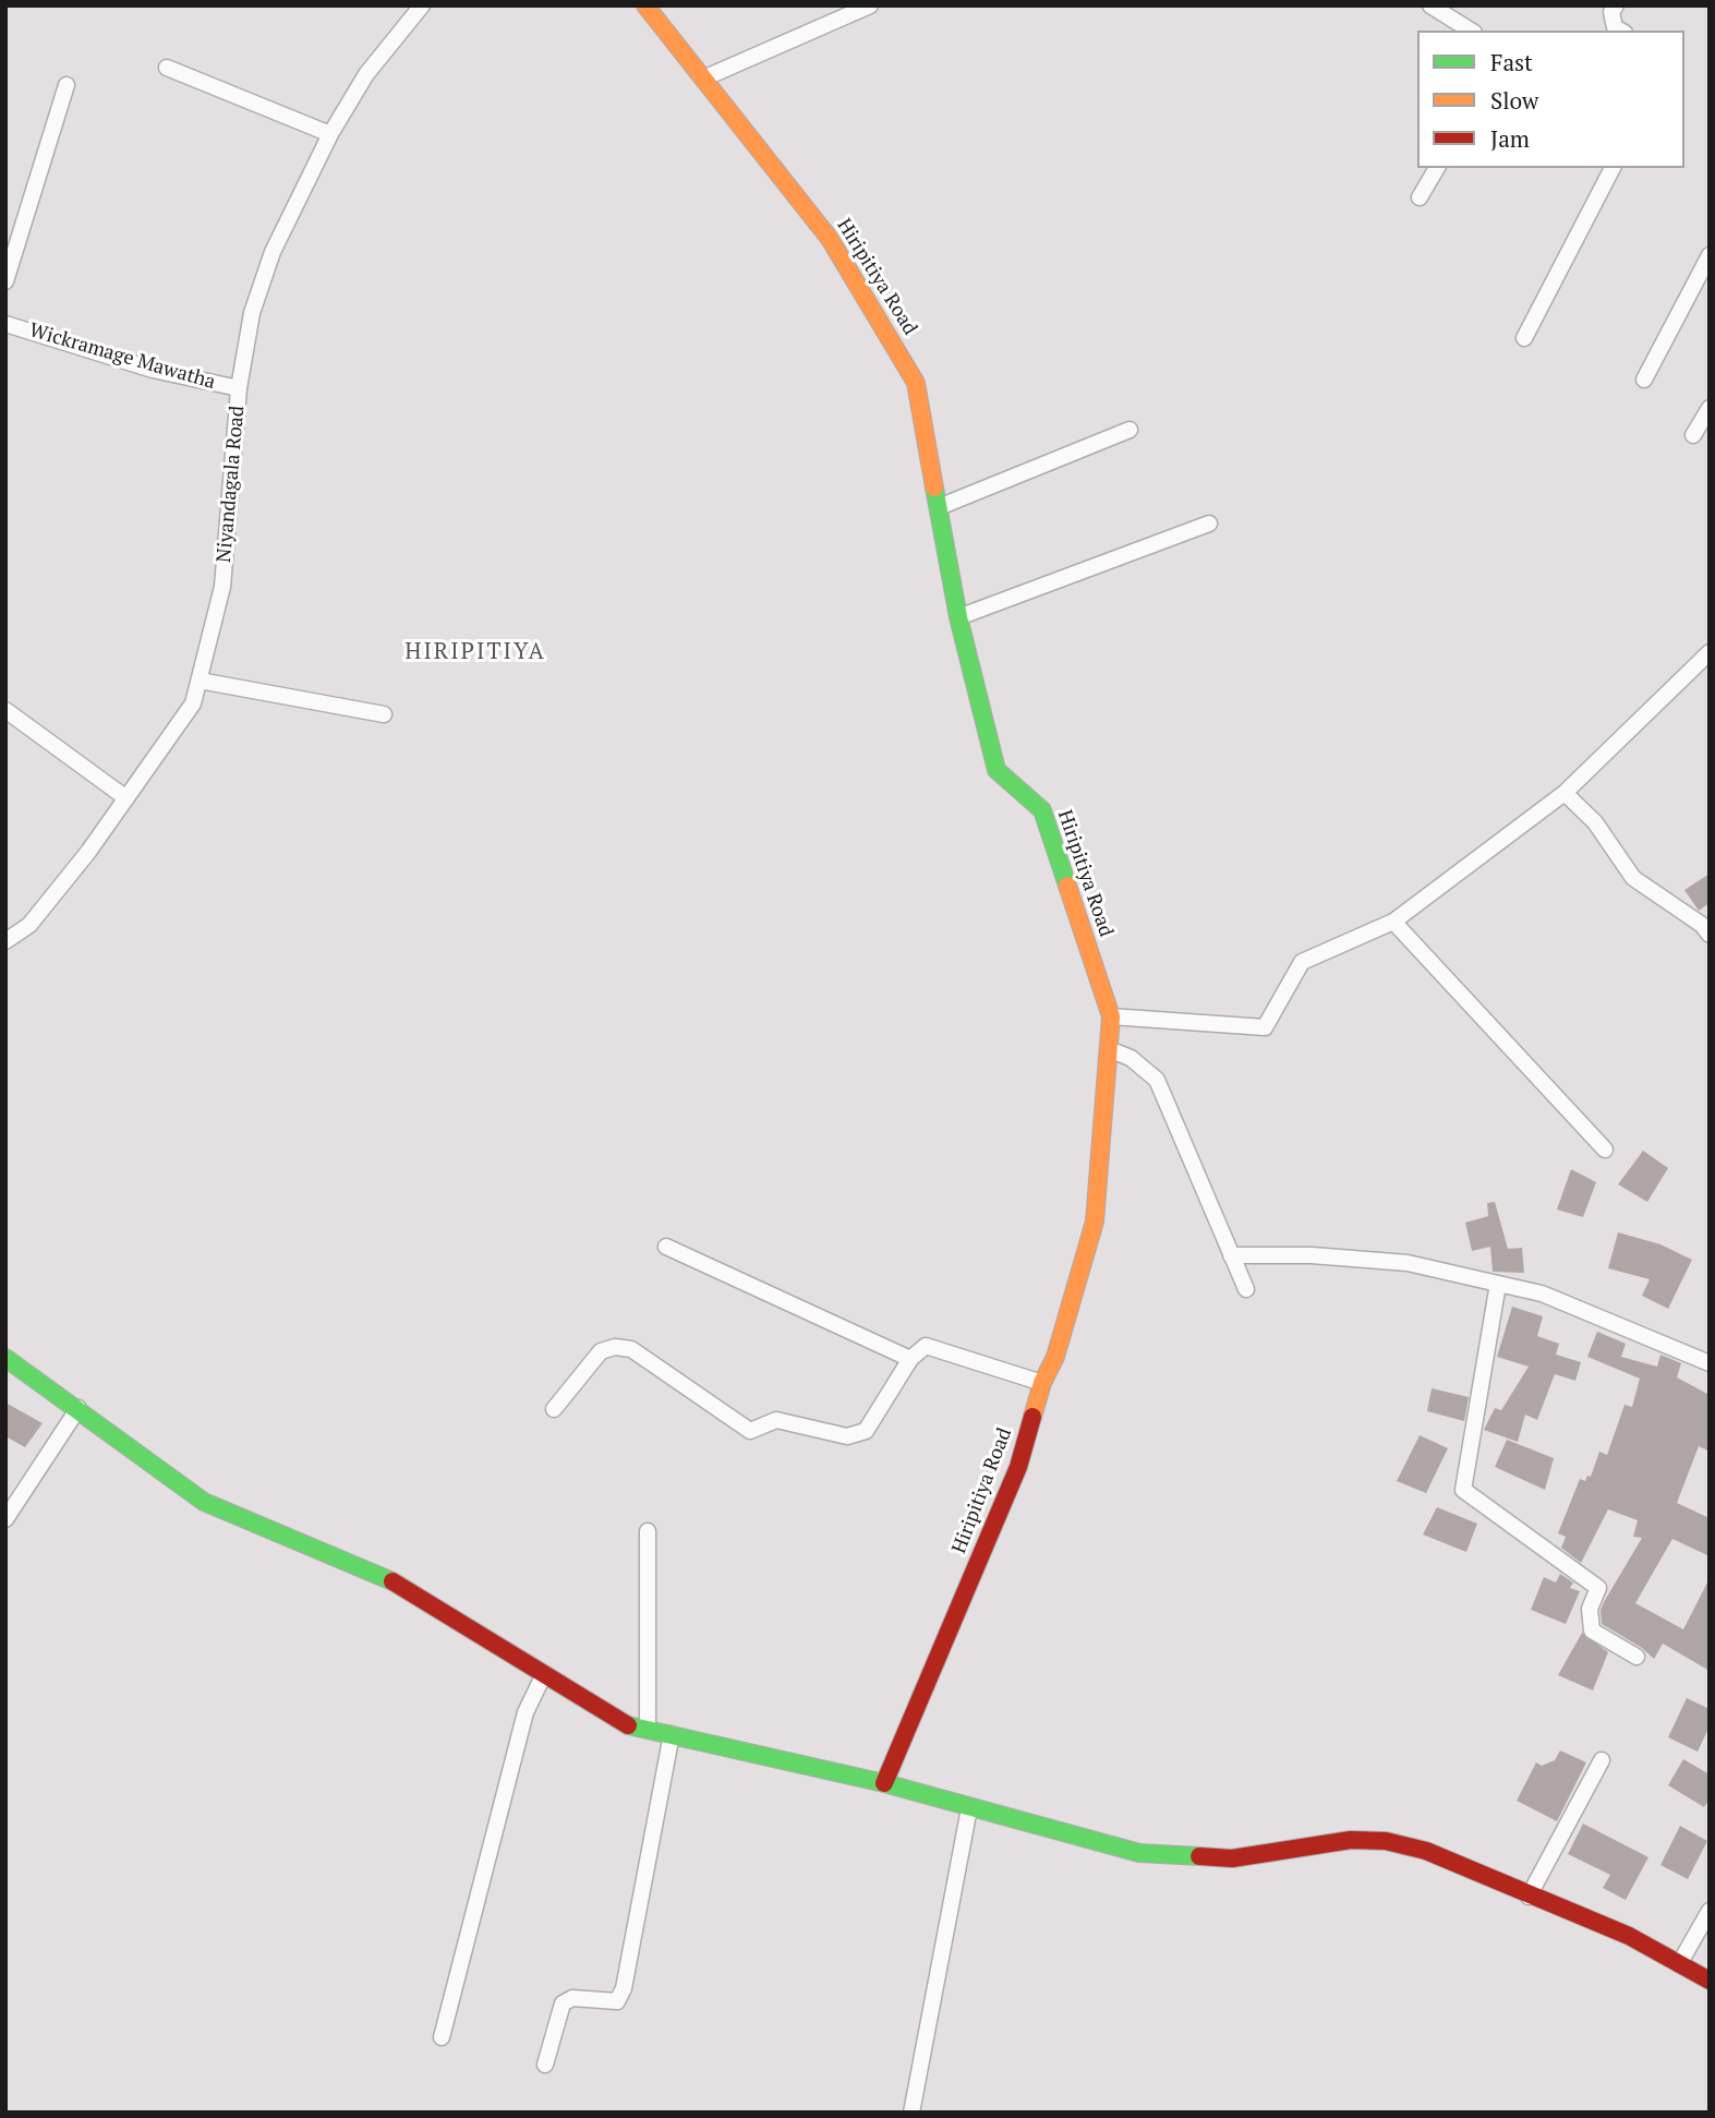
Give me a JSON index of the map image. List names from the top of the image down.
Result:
{
  "streets": {
    "street": ["Hiripitiya Road", "Wickramage Mawatha", "Niyandagala Road"]
  },
  "crossings": [
    ["Wickramage Mawatha", "Niyandagala Road"]
  ],
  "districts": ["HIRIPITIYA"],
  "legend": ["Fast", "Slow", "Jam"]
}
